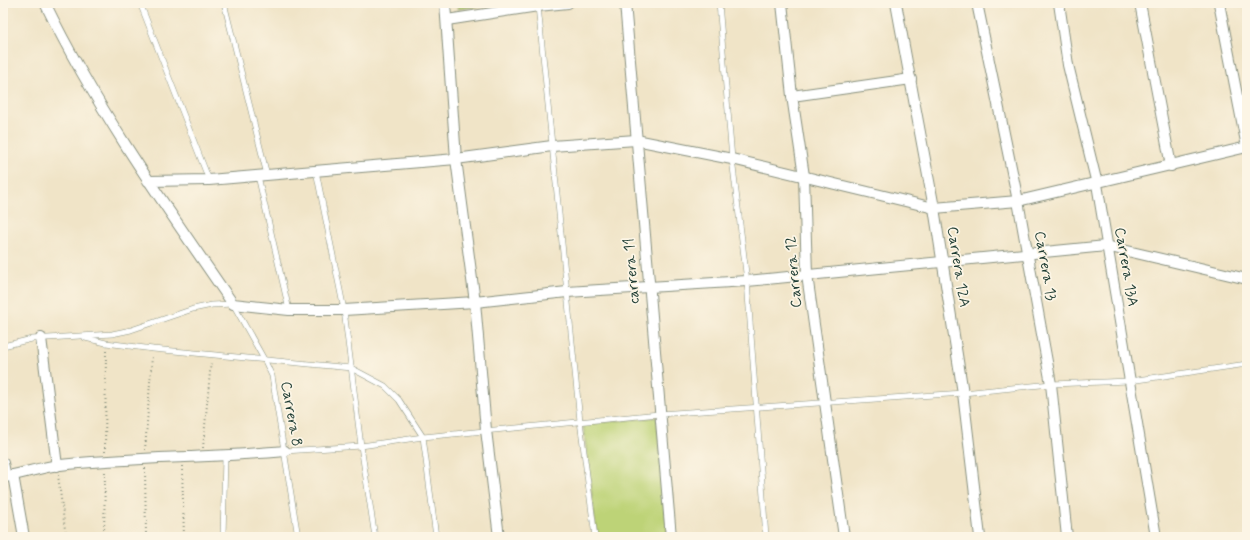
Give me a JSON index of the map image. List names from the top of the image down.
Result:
{
  "streets": {
    "street": [
      "Carrera 13",
      "Carrera 12A",
      "Carrera 13A",
      "carrera 11",
      "Carrera 12"
    ],
    "lane": ["Carrera 8"]
  }
}
